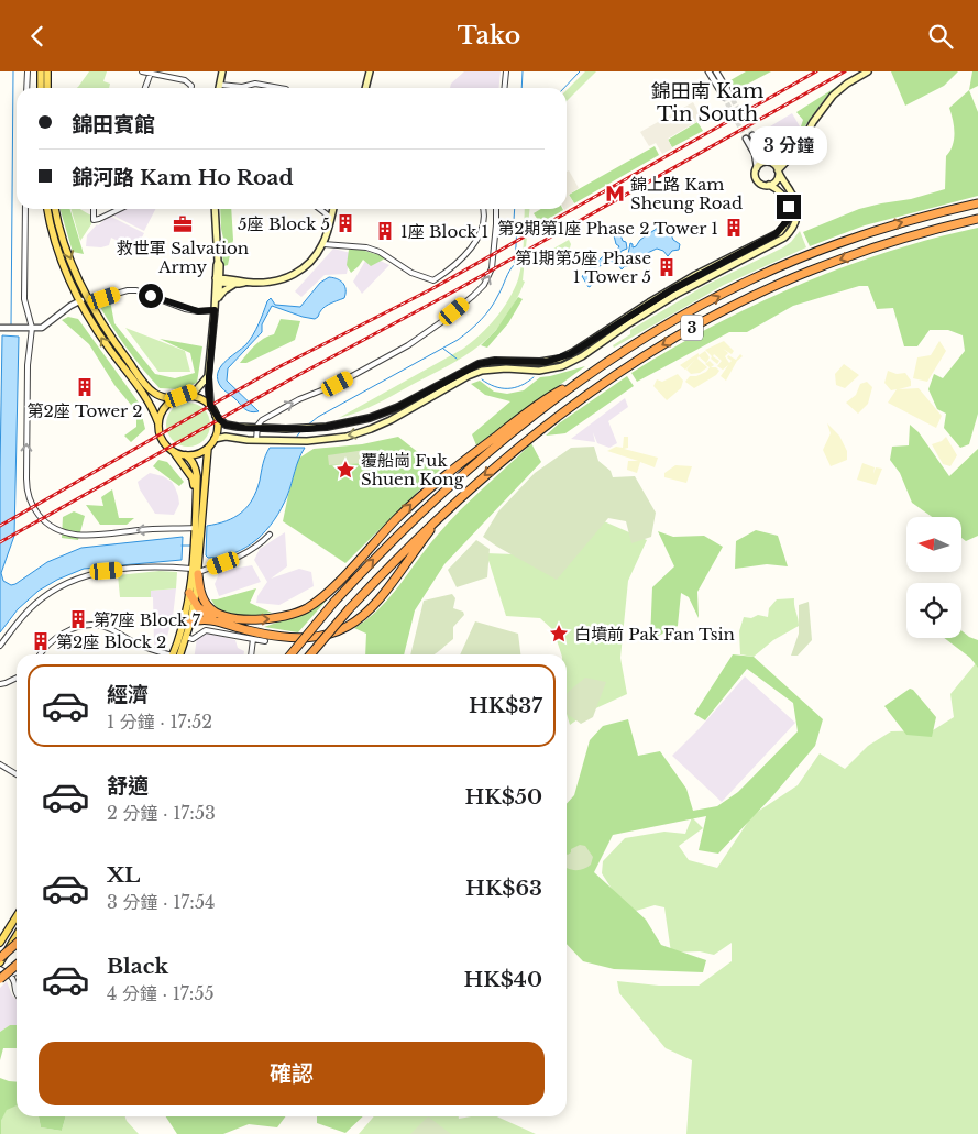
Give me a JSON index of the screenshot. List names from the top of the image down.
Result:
{
  "streets": {
    "highway": ["3"]
  },
  "districts": ["錦田南 Kam Tin South"],
  "places": {
    "metro station": ["錦上路 Kam Sheung Road"],
    "building": [
      "5座 Block 5",
      "第2期第1座 Phase 2 Tower 1",
      "1座 Block 1",
      "第1期第5座 Phase 1 Tower 5",
      "第2座 Tower 2",
      "第7座 Block 7",
      "第2座 Block 2"
    ],
    "office": ["救世軍 Salvation Army"],
    "place": ["覆船崗 Fuk Shuen Kong", "白墳前 Pak Fan Tsin"]
  },
  "north": "left",
  "page": {
    "header": "Tako",
    "banner": ["錦田賓館", "錦河路 Kam Ho Road"],
    "bubble": "3 分鐘",
    "list": [
      {
        "name": "經濟",
        "note": "1 分鐘 · 17:52",
        "value": "HK$37"
      },
      {
        "name": "舒適",
        "note": "2 分鐘 · 17:53",
        "value": "HK$50"
      },
      {
        "name": "XL",
        "note": "3 分鐘 · 17:54",
        "value": "HK$63"
      },
      {
        "name": "Black",
        "note": "4 分鐘 · 17:55",
        "value": "HK$40"
      }
    ],
    "buttons": "確認"
  }
}
